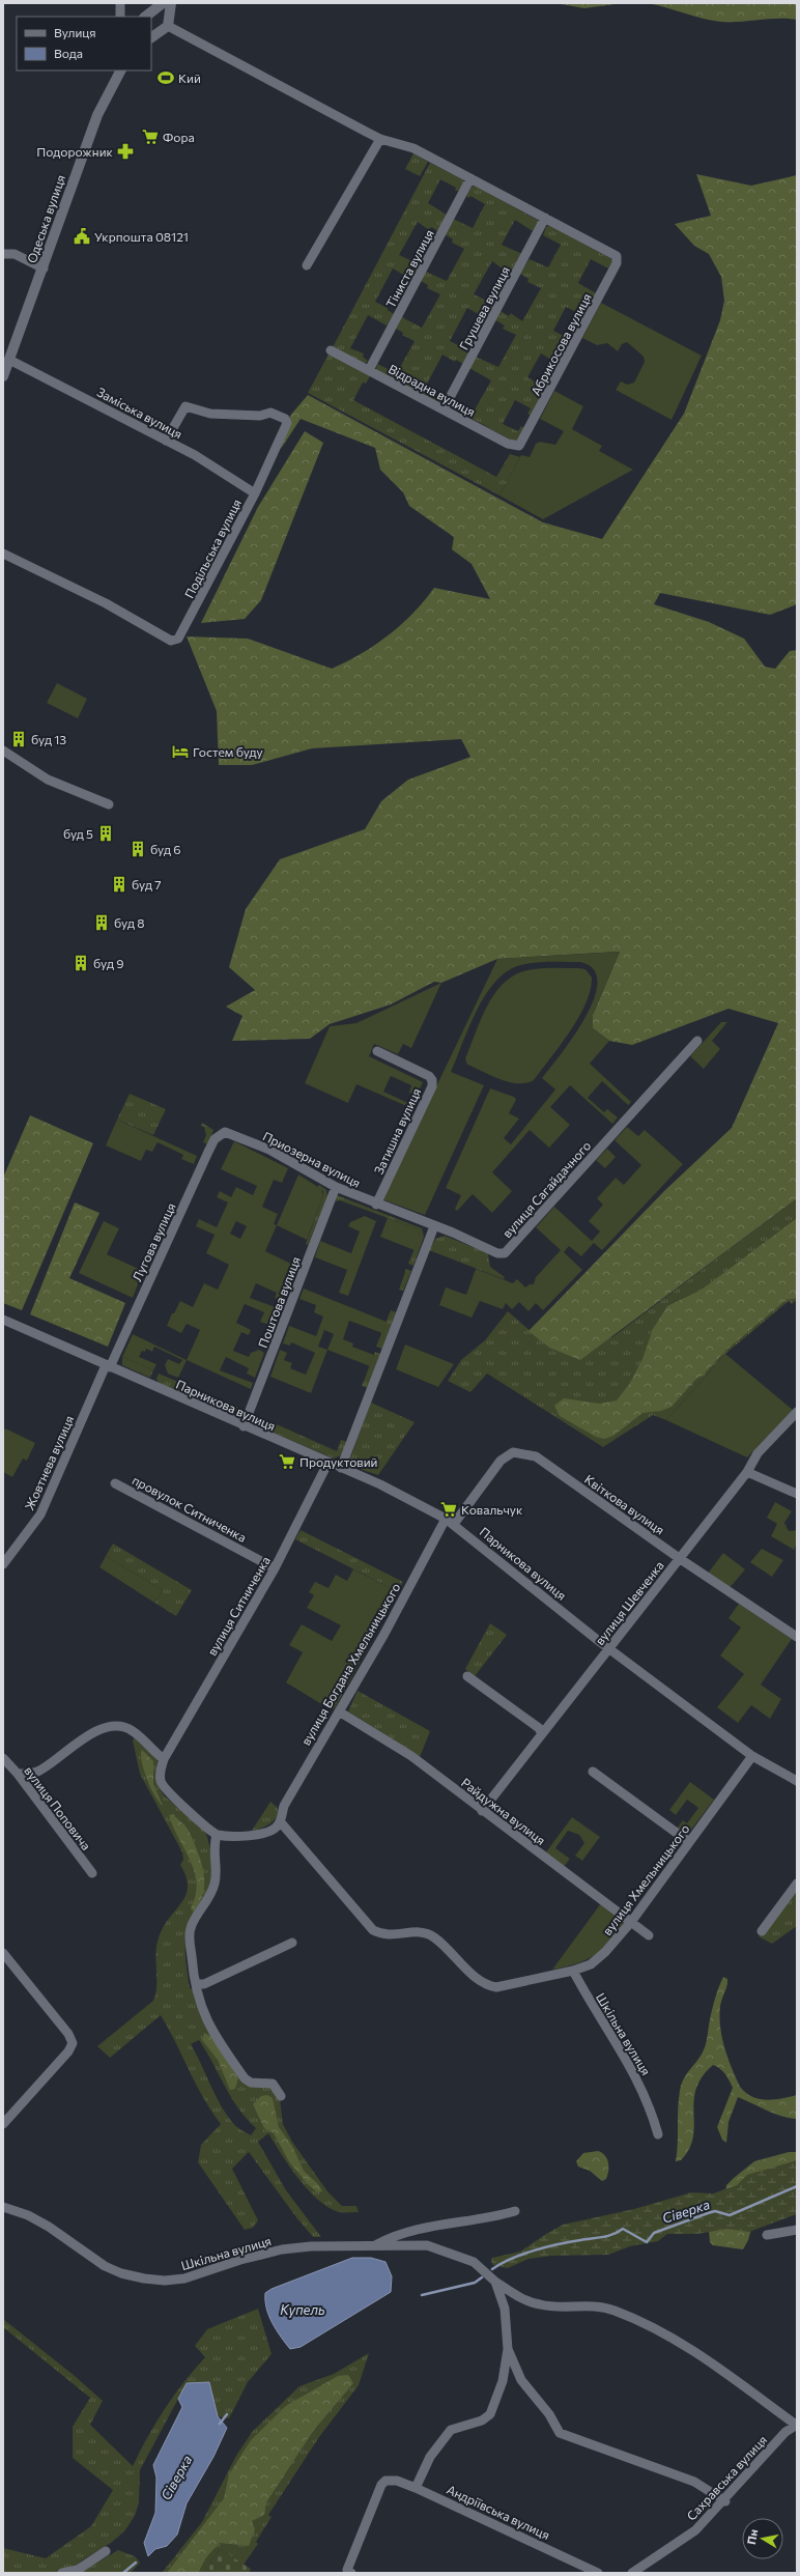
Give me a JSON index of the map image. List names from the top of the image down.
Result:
{
  "streets": {
    "street": [
      "Одеська вулиця",
      "Тіниста вулиця",
      "Грушева вулиця",
      "Абрикосова вулиця",
      "Відрадна вулиця",
      "Заміська вулиця",
      "Подільська вулиця",
      "Затишна вулиця",
      "Приозерна вулиця",
      "вулиця Сагайдачного",
      "Лугова вулиця",
      "Поштова вулиця",
      "Парникова вулиця",
      "Жовтнева вулиця",
      "Квіткова вулиця",
      "провулок Ситниченка",
      "вулиця Шевченка",
      "вулиця Ситниченка",
      "вулиця Богдана Хмельницького",
      "вулиця Поповича",
      "Райдужна вулиця",
      "вулиця Хмельницького",
      "Шкільна вулиця",
      "Сахравська вулиця",
      "Андріївська вулиця"
    ]
  },
  "crossings": [
    ["Одеська вулиця", "Заміська вулиця"],
    ["Тіниста вулиця", "Відрадна вулиця"],
    ["Грушева вулиця", "Абрикосова вулиця"],
    ["Грушева вулиця", "Відрадна вулиця"],
    ["Абрикосова вулиця", "Відрадна вулиця"],
    ["Заміська вулиця", "Подільська вулиця"],
    ["Затишна вулиця", "Приозерна вулиця"],
    ["Приозерна вулиця", "вулиця Сагайдачного"],
    ["Приозерна вулиця", "Лугова вулиця"],
    ["Приозерна вулиця", "Поштова вулиця"],
    ["Лугова вулиця", "Парникова вулиця"],
    ["Лугова вулиця", "Жовтнева вулиця"],
    ["Поштова вулиця", "Парникова вулиця"],
    ["Парникова вулиця", "Жовтнева вулиця"],
    ["Парникова вулиця", "Квіткова вулиця"],
    ["Парникова вулиця", "вулиця Шевченка"],
    ["Парникова вулиця", "вулиця Ситниченка"],
    ["Парникова вулиця", "вулиця Богдана Хмельницького"],
    ["Парникова вулиця", "вулиця Хмельницького"],
    ["Квіткова вулиця", "вулиця Шевченка"],
    ["провулок Ситниченка", "вулиця Ситниченка"],
    ["вулиця Шевченка", "Райдужна вулиця"],
    ["вулиця Богдана Хмельницького", "Райдужна вулиця"],
    ["вулиця Богдана Хмельницького", "вулиця Хмельницького"],
    ["Райдужна вулиця", "вулиця Хмельницького"],
    ["вулиця Хмельницького", "Шкільна вулиця"],
    ["Шкільна вулиця", "Андріївська вулиця"]
  ],
  "water": ["Сіверка", "Купель"],
  "places": {
    "sports": ["Кий"],
    "supermarket": ["Фора", "Продуктовий", "Ковальчук"],
    "pharmacy": ["Подорожник"],
    "public building": ["Укрпошта 08121"],
    "building": [
      "буд 13",
      "буд 5",
      "буд 6",
      "буд 7",
      "буд 8",
      "буд 9"
    ],
    "hotel": ["Гостем буду"]
  },
  "legend": ["Вулиця", "Вода"],
  "north": "left"
}
